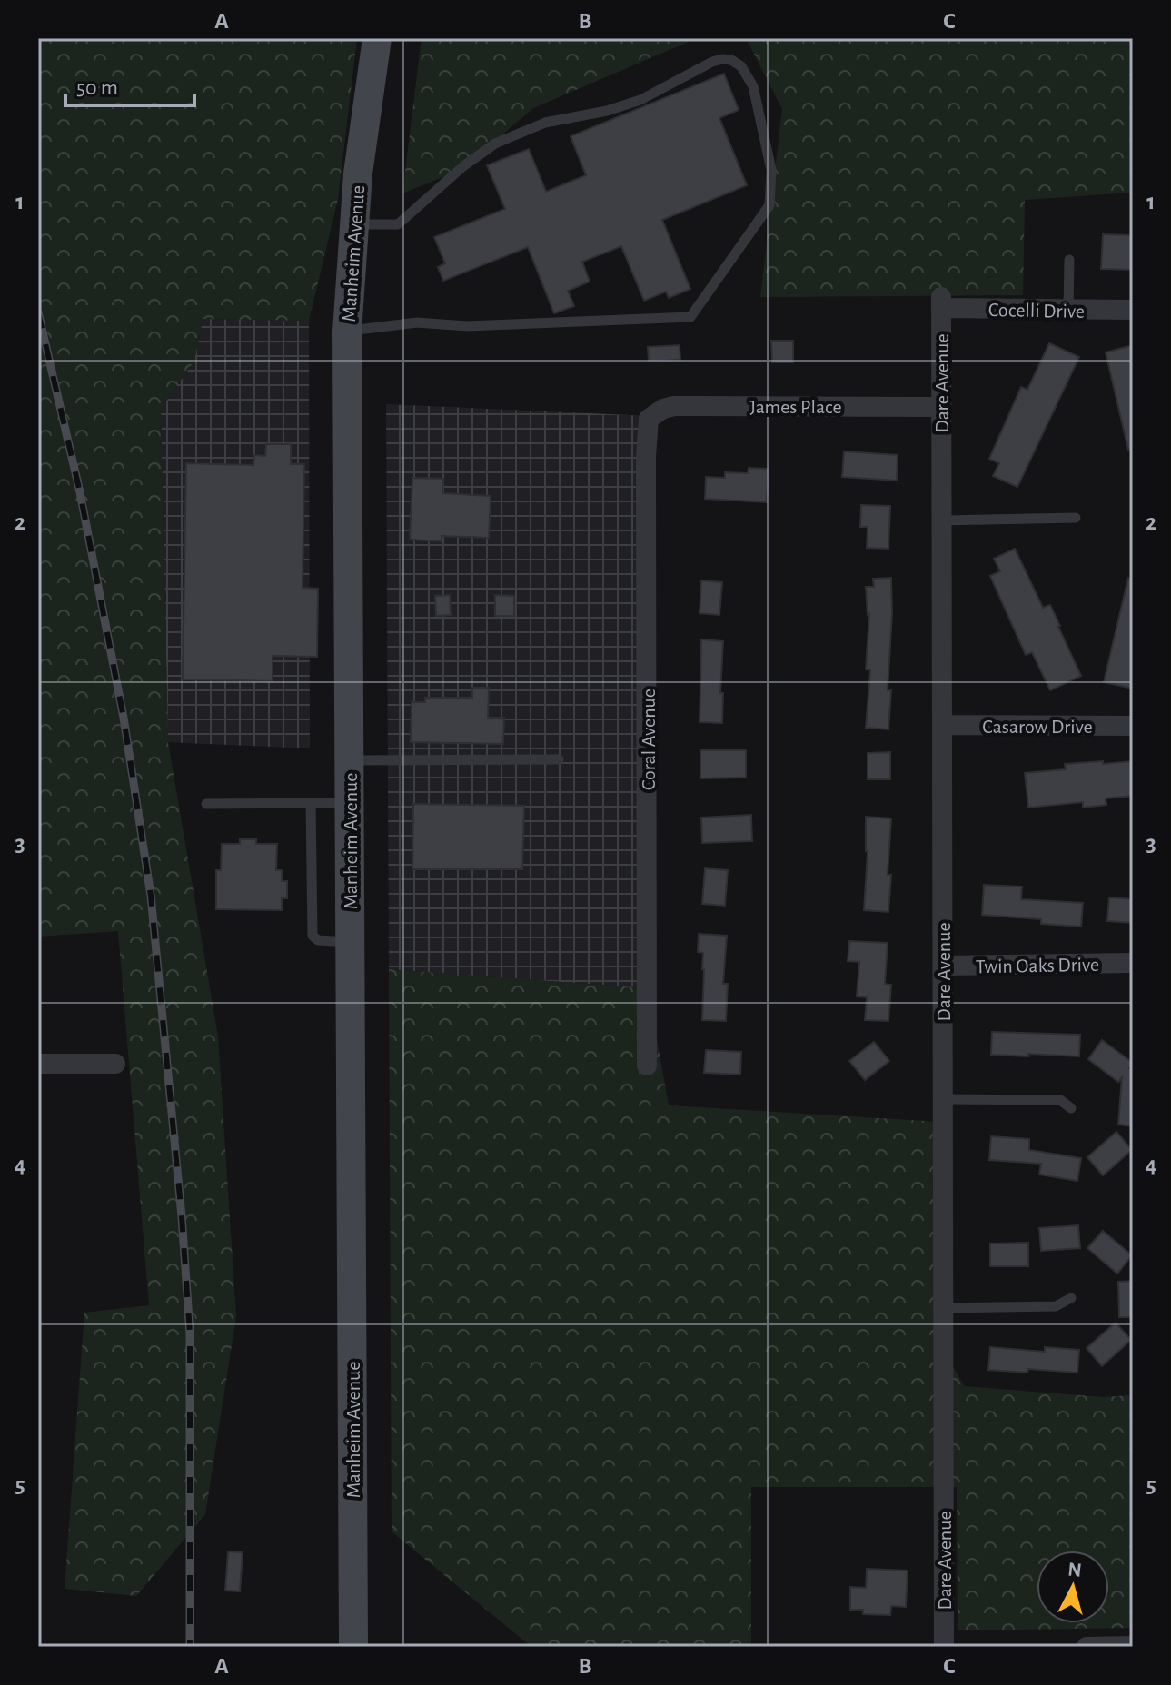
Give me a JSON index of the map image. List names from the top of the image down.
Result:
{
  "streets": {
    "street": [
      "Manheim Avenue",
      "Cocelli Drive",
      "Dare Avenue",
      "James Place",
      "Casarow Drive",
      "Coral Avenue",
      "Twin Oaks Drive"
    ]
  },
  "crossings": [
    ["Cocelli Drive", "Dare Avenue"],
    ["Dare Avenue", "James Place"],
    ["Dare Avenue", "Casarow Drive"],
    ["Dare Avenue", "Twin Oaks Drive"],
    ["James Place", "Coral Avenue"]
  ],
  "scale_bar": "50 m",
  "north": "top",
  "grid": {
    "columns": ["A", "B", "C"],
    "rows": [
      "1",
      "2",
      "3",
      "4",
      "5"
    ]
  }
}
